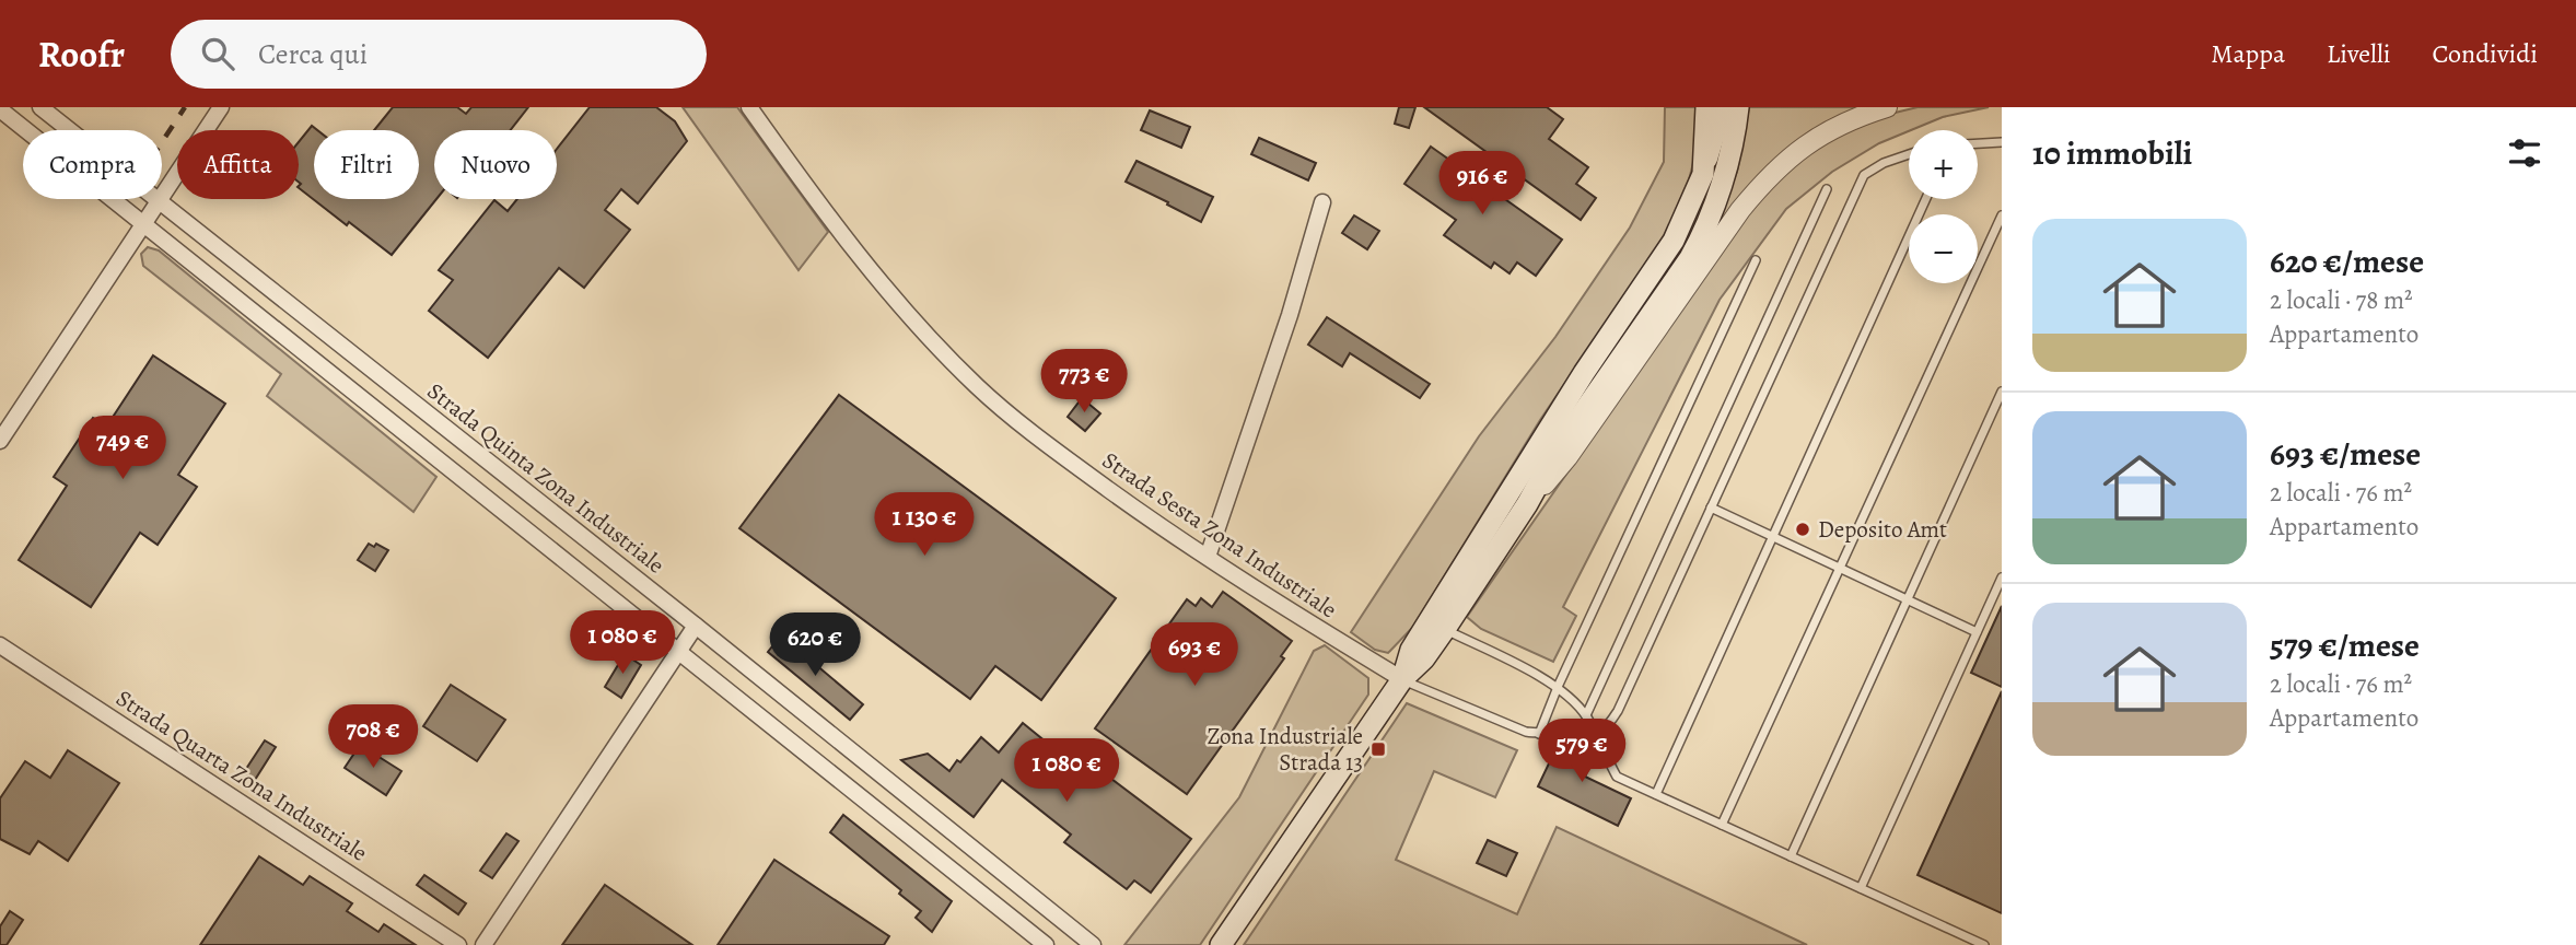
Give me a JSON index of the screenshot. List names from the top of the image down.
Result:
{
  "streets": {
    "street": ["Strada Quinta Zona Industriale", "Strada Sesta Zona Industriale", "Strada Quarta Zona Industriale"]
  },
  "places": {
    "other": ["Deposito Amt"],
    "transit": ["Zona Industriale Strada 13"]
  },
  "page": {
    "header": "Roofr",
    "search": "Cerca qui",
    "nav": ["Mappa", "Livelli", "Condividi"],
    "heading": "10 immobili",
    "map_buttons": ["+", "−"],
    "chip": [
      "Compra",
      "Affitta",
      "Filtri",
      "Nuovo"
    ],
    "price": [
      "916 €",
      "773 €",
      "749 €",
      "1 130 €",
      "1 080 €",
      "620 €",
      "693 €",
      "708 €",
      "579 €",
      "1 080 €"
    ],
    "list": [
      {
        "name": "620 €/mese",
        "note": "2 locali · 78 m² · Appartamento"
      },
      {
        "name": "693 €/mese",
        "note": "2 locali · 76 m² · Appartamento"
      },
      {
        "name": "579 €/mese",
        "note": "2 locali · 76 m² · Appartamento"
      }
    ]
  }
}
